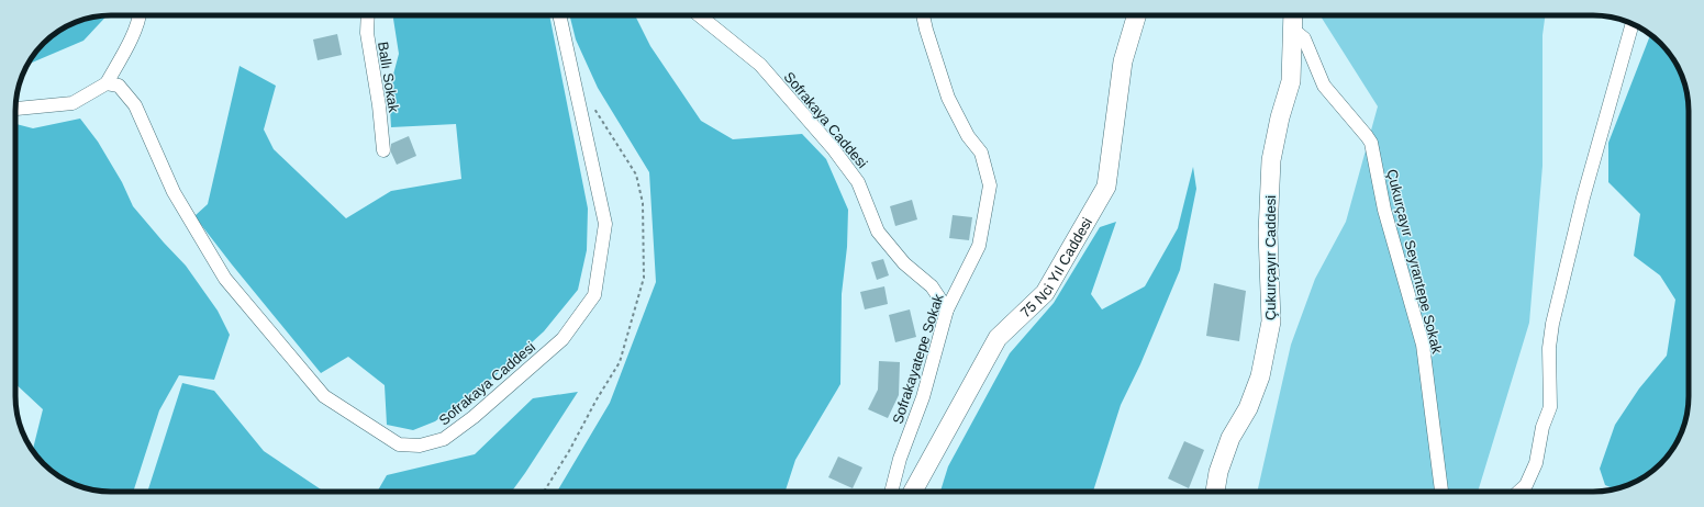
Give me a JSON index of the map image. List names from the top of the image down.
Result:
{
  "streets": {
    "street": [
      "Ballı Sokak",
      "Sofrakaya Caddesi",
      "Çukurçayır Caddesi",
      "Çukurçayır Seyrantepe Sokak",
      "75 Nci Yıl Caddesi",
      "Sofrakayatepe Sokak"
    ]
  },
  "crossings": [
    ["Sofrakaya Caddesi", "Sofrakayatepe Sokak"],
    ["Çukurçayır Caddesi", "Çukurçayır Seyrantepe Sokak"]
  ]
}
